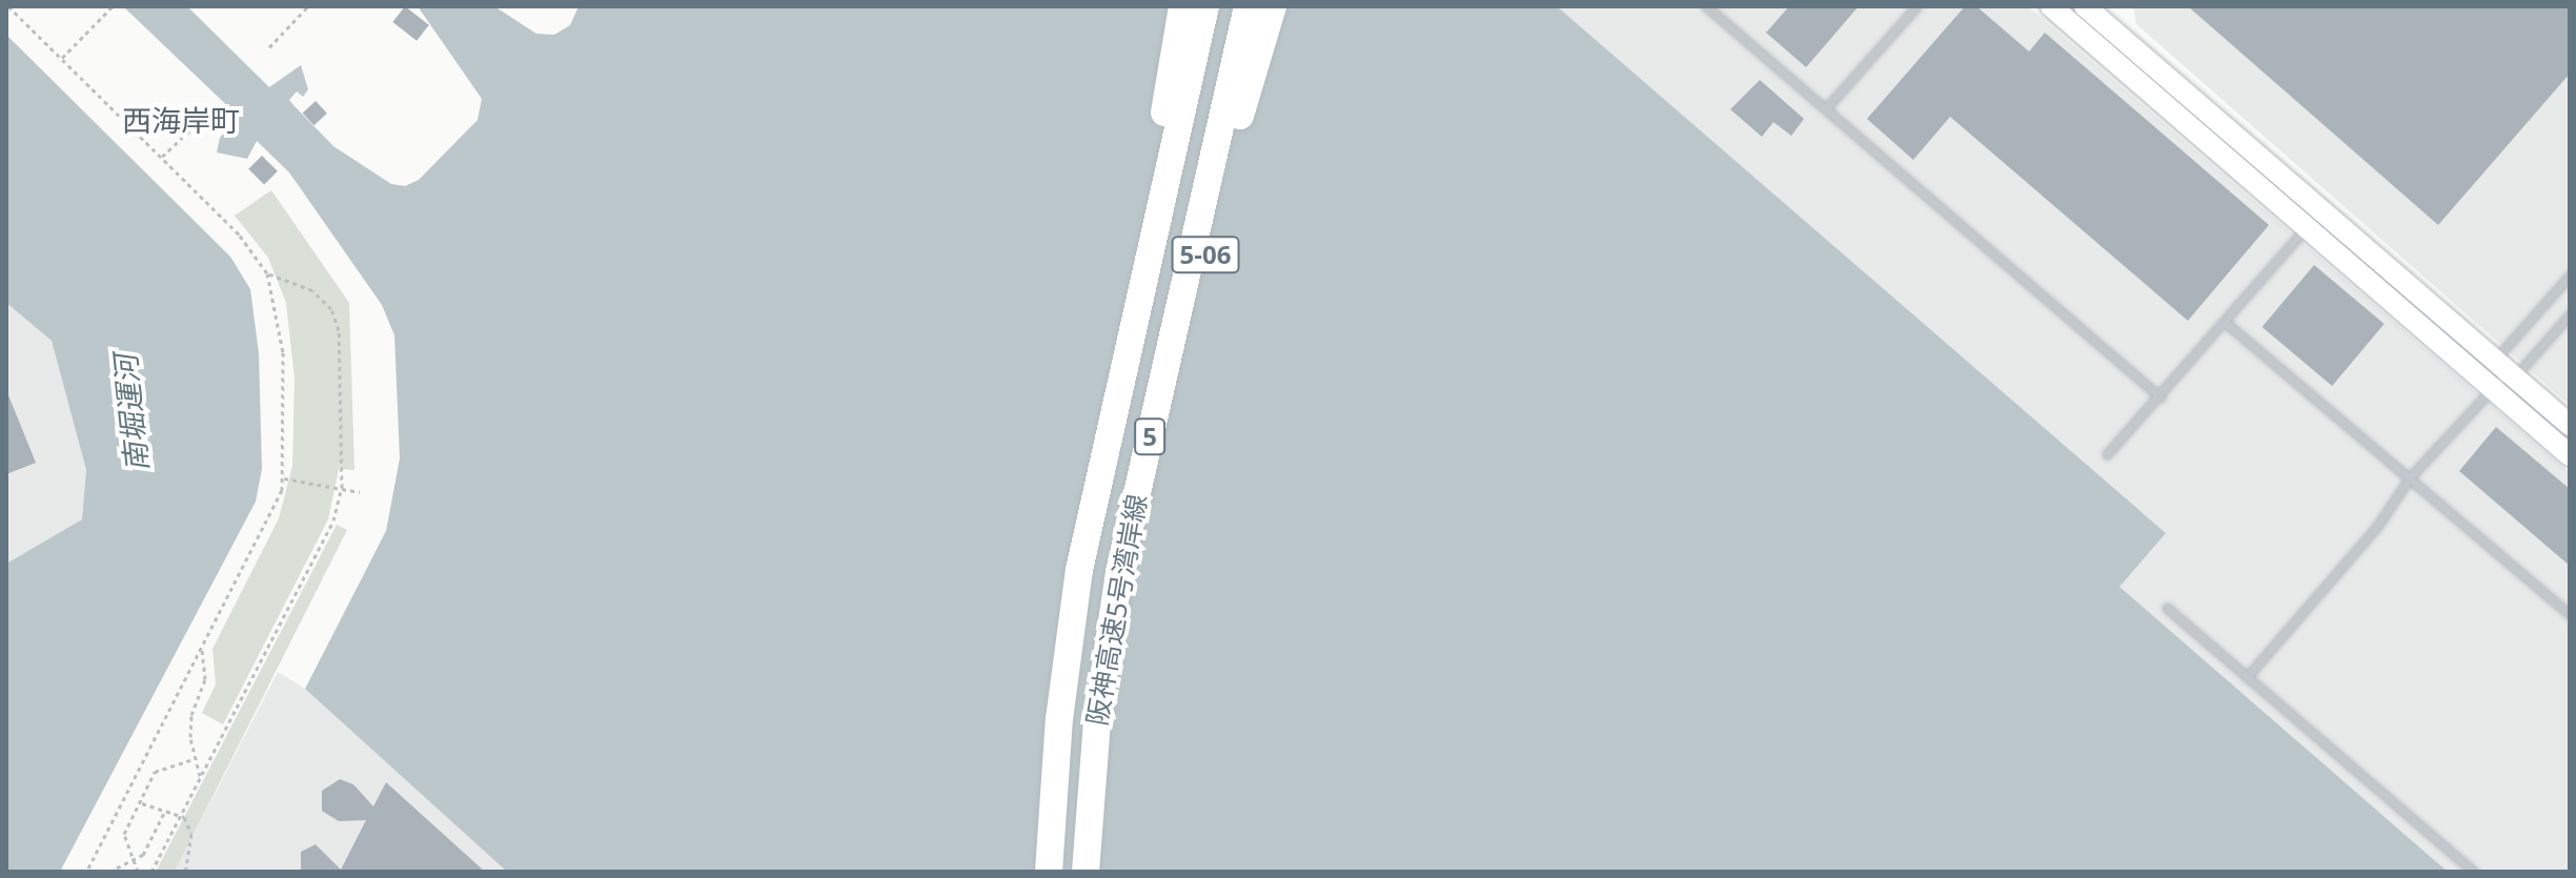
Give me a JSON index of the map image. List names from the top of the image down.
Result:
{
  "streets": {
    "highway": ["5-06", "5", "阪神高速5号湾岸線"]
  },
  "crossings": [
    ["5-06", "阪神高速5号湾岸線"]
  ],
  "districts": ["西海岸町"],
  "water": ["南堀運河"]
}
